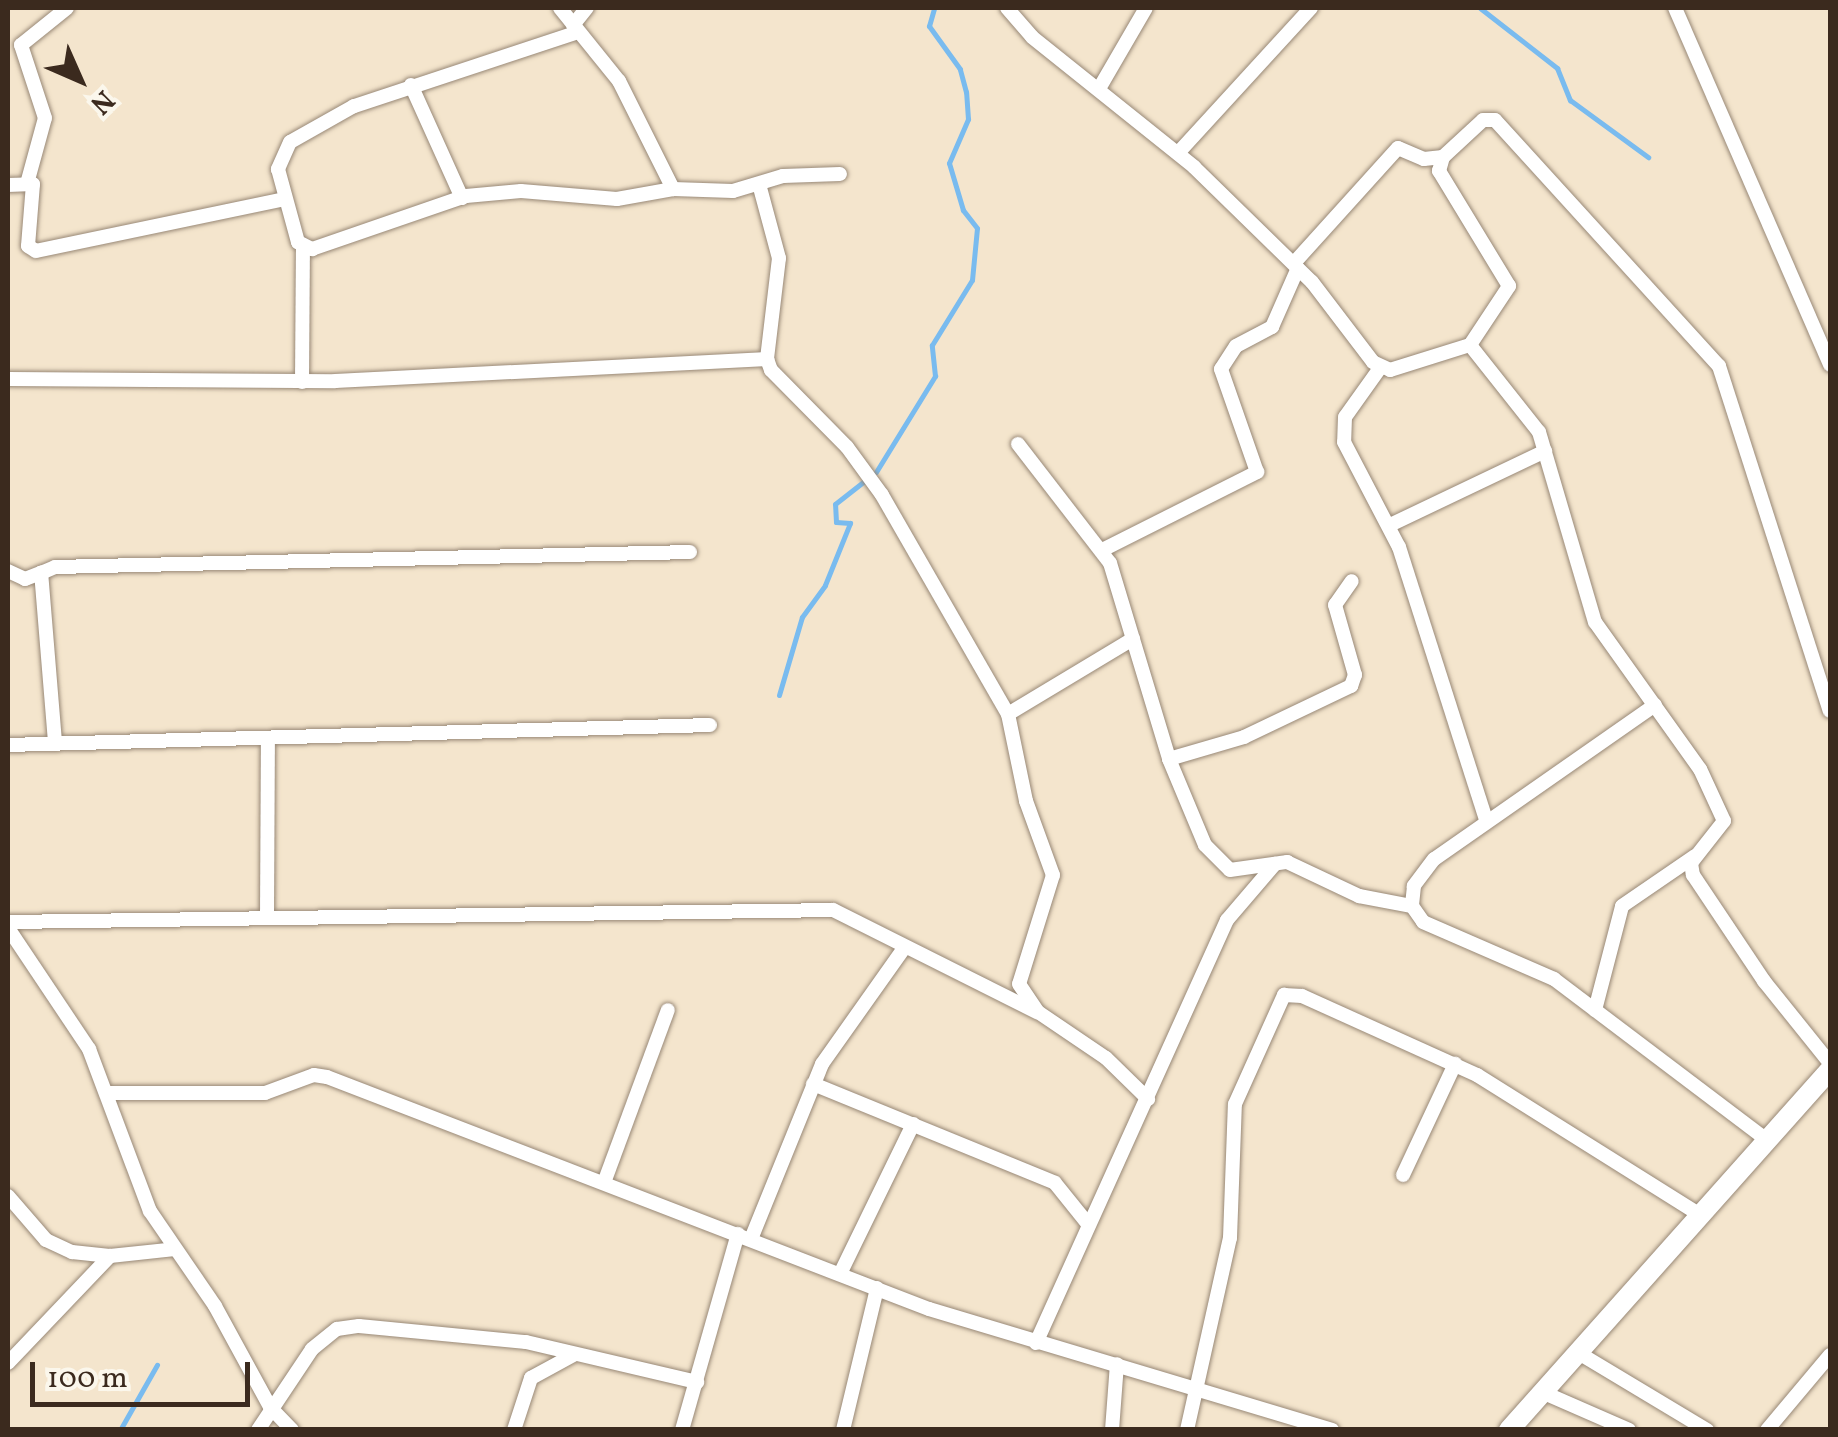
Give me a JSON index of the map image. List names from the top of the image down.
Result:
{
  "scale_bar": "100 m",
  "north": "bottom right"
}
